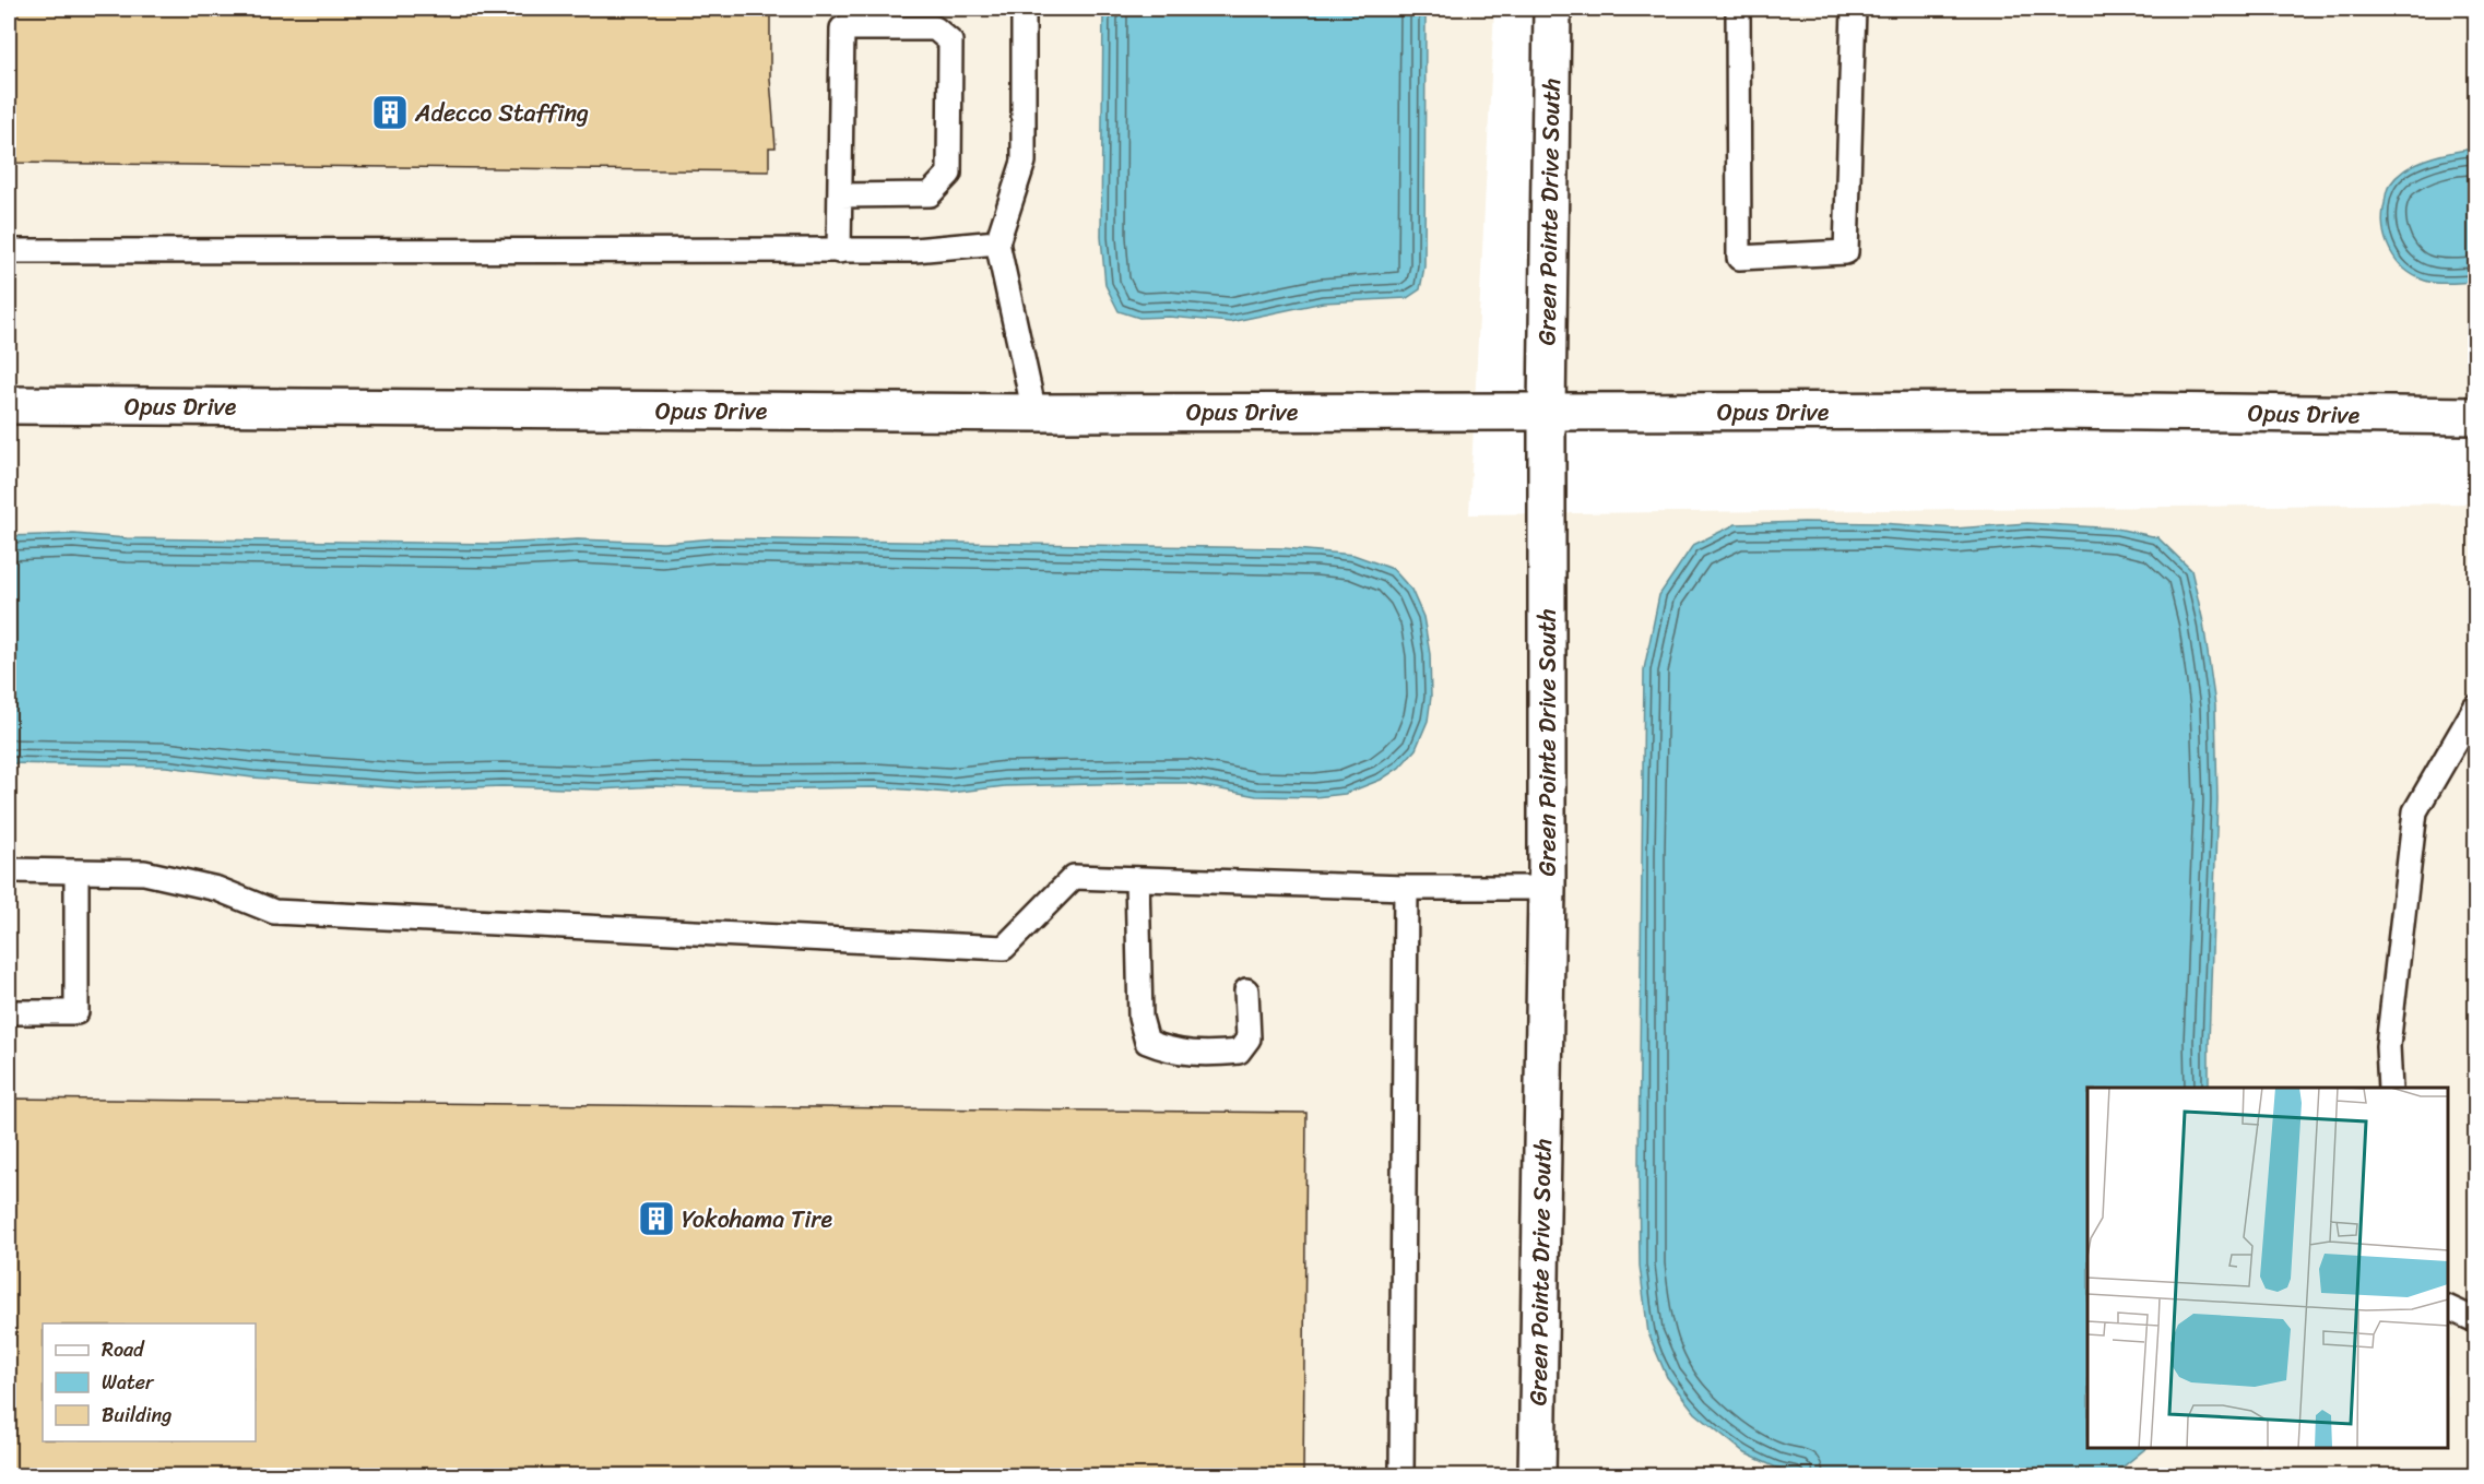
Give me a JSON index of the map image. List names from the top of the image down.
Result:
{
  "streets": {
    "street": ["Green Pointe Drive South", "Opus Drive"]
  },
  "crossings": [
    ["Green Pointe Drive South", "Opus Drive"]
  ],
  "places": {
    "building": ["Adecco Staffing", "Yokohama Tire"]
  },
  "legend": ["Road", "Water", "Building"]
}
